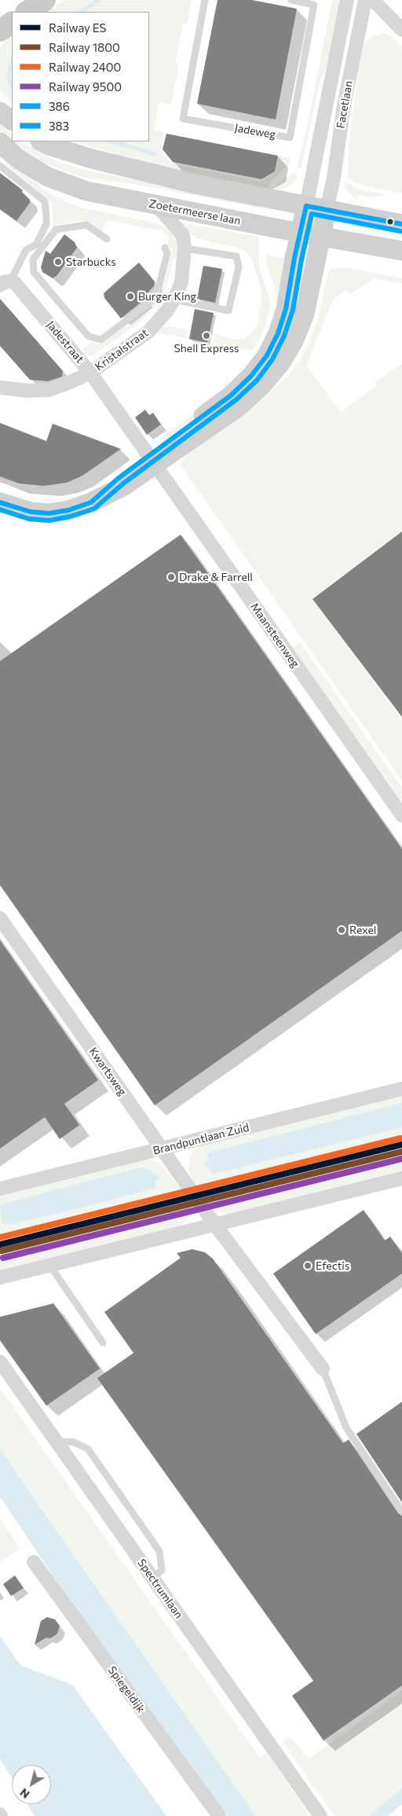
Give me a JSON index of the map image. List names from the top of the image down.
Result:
{
  "streets": {
    "street": [
      "Facetlaan",
      "Zoetermeerse laan",
      "Jadestraat",
      "Kristalstraat",
      "Maansteenweg",
      "Kwartsweg",
      "Brandpuntlaan Zuid",
      "Spectrumlaan",
      "Spiegeldijk"
    ],
    "lane": ["Jadeweg"]
  },
  "crossings": [
    ["Zoetermeerse laan", "Kristalstraat"],
    ["Jadestraat", "Kristalstraat"],
    ["Jadestraat", "Maansteenweg"],
    ["Kwartsweg", "Brandpuntlaan Zuid"]
  ],
  "places": [
    "Starbucks",
    "Burger King",
    "Shell Express",
    "Drake & Farrell",
    "Rexel",
    "Efectis"
  ],
  "lines": [
    "transit line 386",
    "transit line 383",
    "rail line 2400",
    "rail line ES",
    "rail line 1800",
    "rail line 9500"
  ],
  "legend": [
    "Railway ES",
    "Railway 1800",
    "Railway 2400",
    "Railway 9500",
    "386",
    "383"
  ],
  "north": "bottom left"
}
